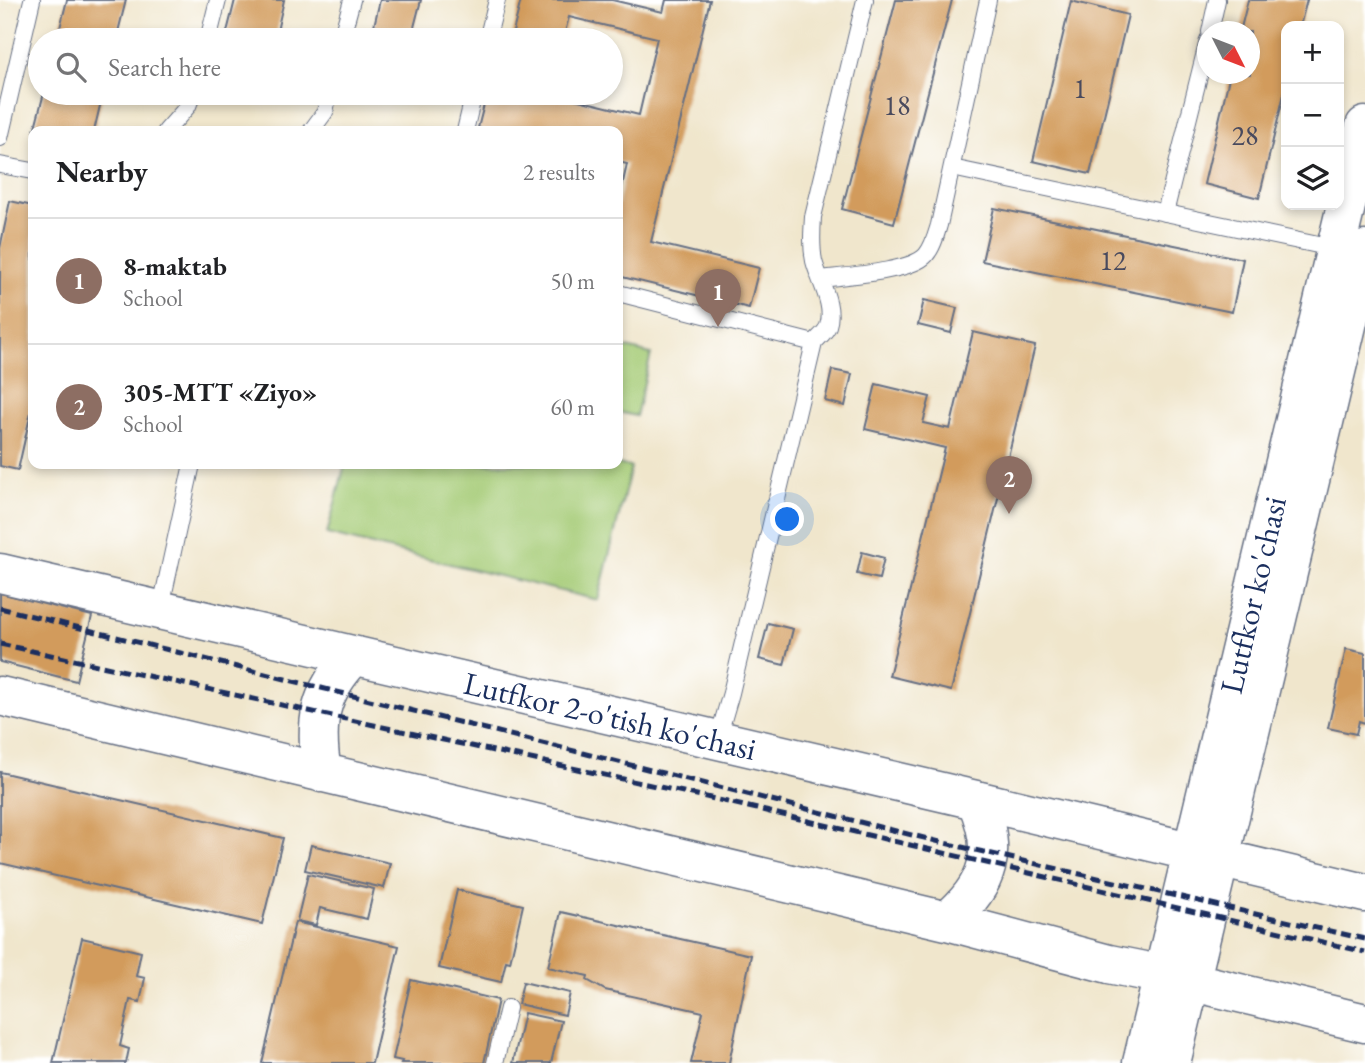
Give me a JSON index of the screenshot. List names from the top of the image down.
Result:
{
  "streets": {
    "main road": ["Lutfkor ko'chasi", "Lutfkor 2-o'tish ko'chasi"]
  },
  "crossings": [
    ["Lutfkor ko'chasi", "Lutfkor 2-o'tish ko'chasi"]
  ],
  "house_numbers": [
    "1",
    "18",
    "28",
    "12"
  ],
  "north": "bottom right",
  "page": {
    "map_buttons": ["+", "−"],
    "search": "Search here",
    "heading": ["Nearby", "2 results"],
    "list": [
      {
        "mark": "1",
        "name": "8-maktab",
        "note": "School",
        "value": "50 m"
      },
      {
        "mark": "2",
        "name": "305-MTT «Ziyo»",
        "note": "School",
        "value": "60 m"
      }
    ],
    "pins": ["1", "2"]
  }
}
